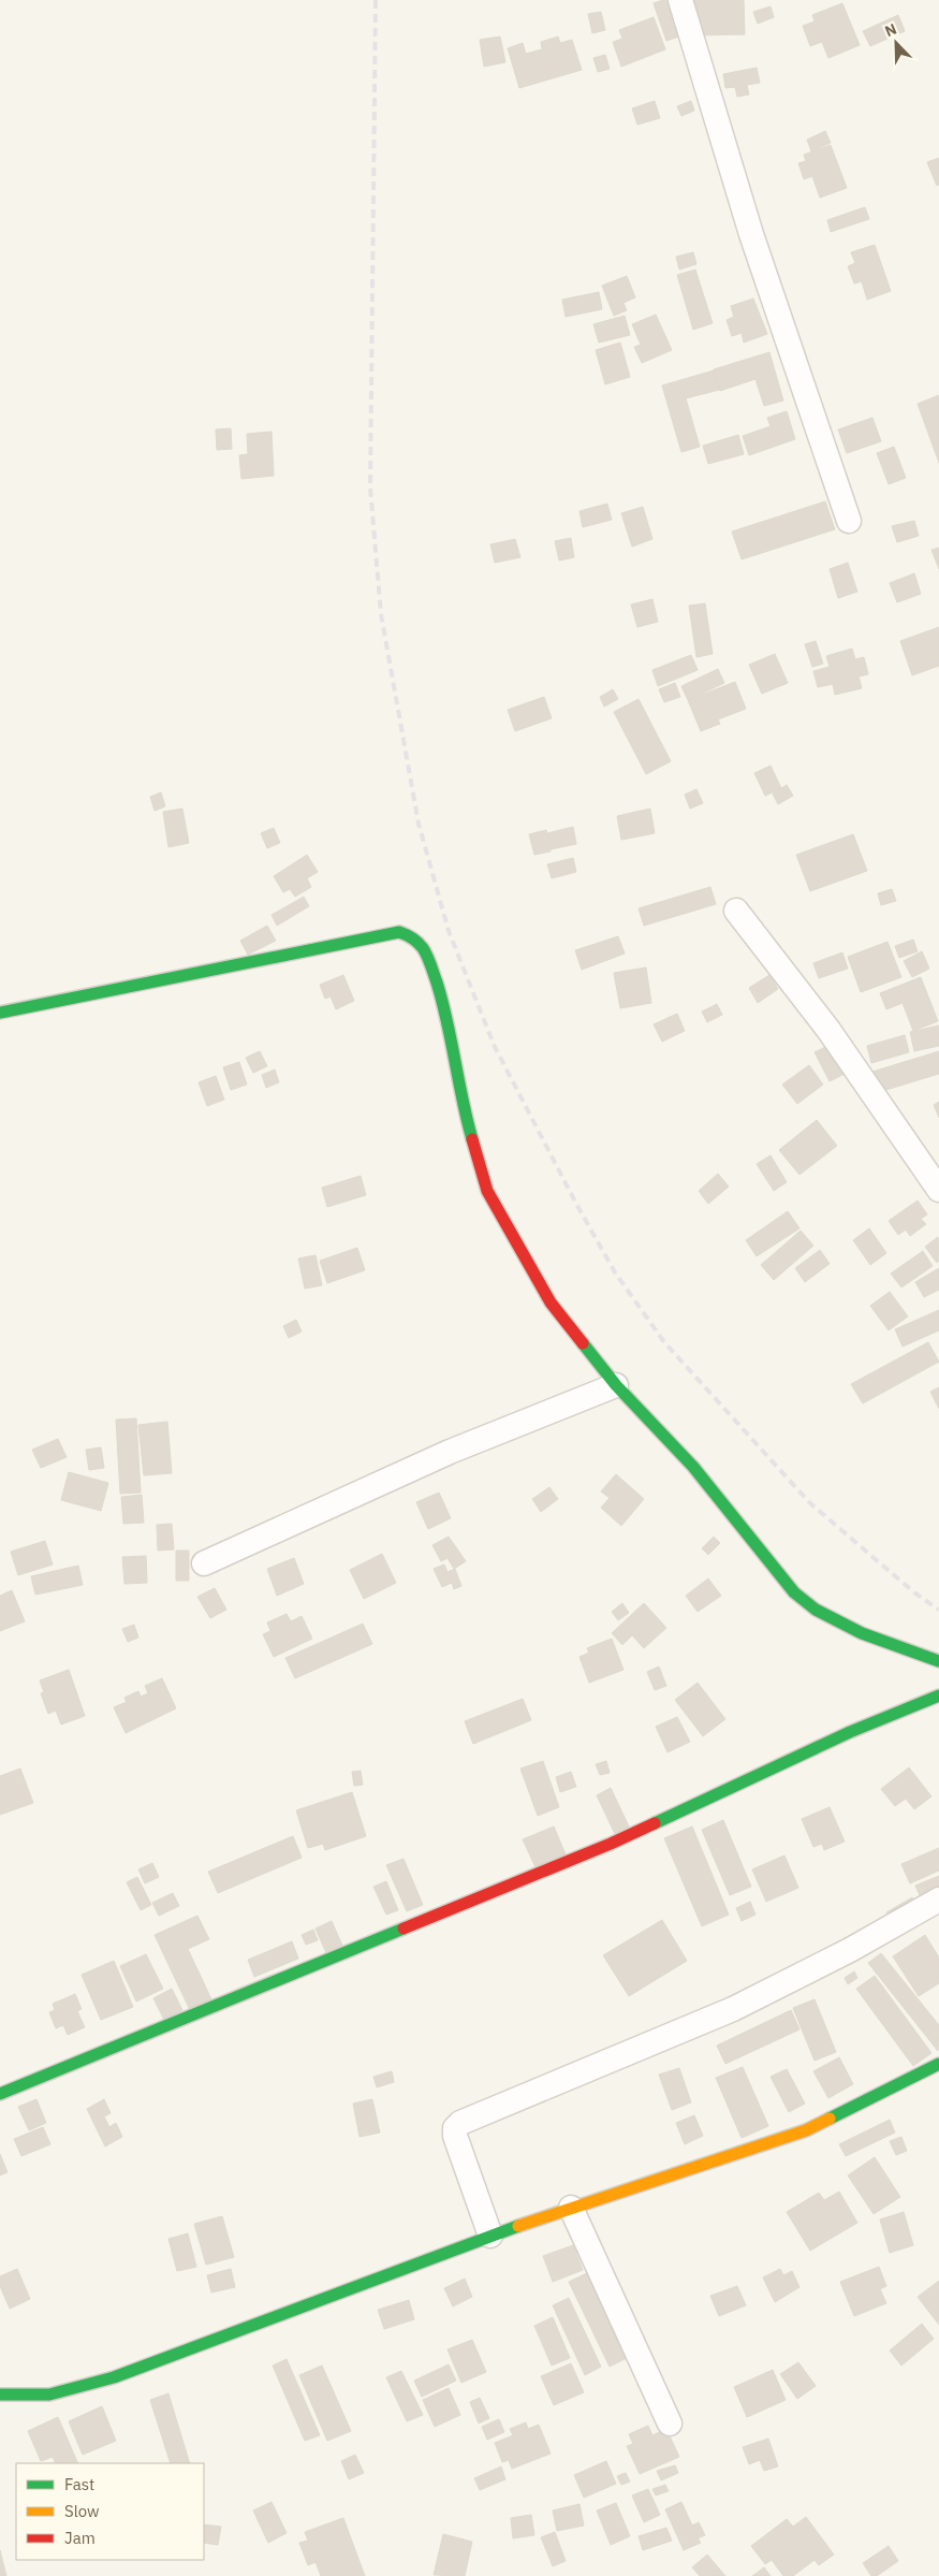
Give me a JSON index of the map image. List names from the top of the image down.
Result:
{
  "legend": ["Fast", "Slow", "Jam"],
  "north": "top left"
}
